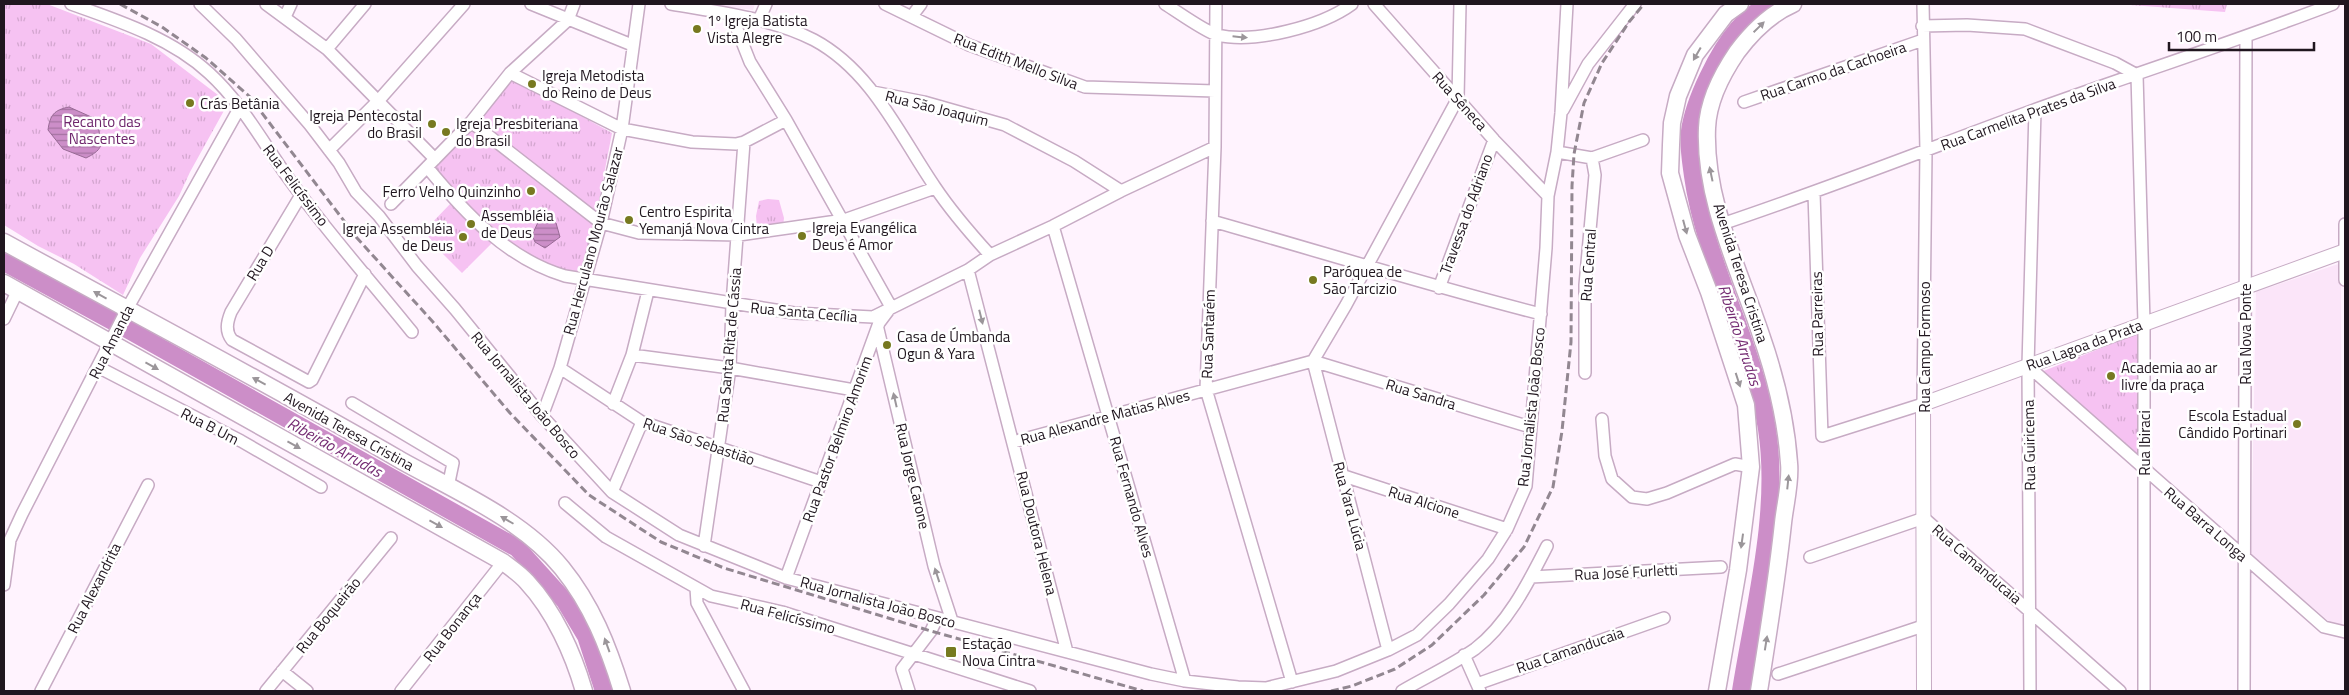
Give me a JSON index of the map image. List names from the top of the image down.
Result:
{
  "streets": {
    "main road": ["Avenida Teresa Cristina"],
    "street": [
      "Rua Edith Mello Silva",
      "Rua Carmo da Cachoeira",
      "Rua Sêneca",
      "Rua São Joaquim",
      "Rua Carmelita Prates da Silva",
      "Rua Felicíssimo",
      "Travessa do Adriano",
      "Rua Herculano Mourão Salazar",
      "Rua D",
      "Rua Central",
      "Rua Santa Cecília",
      "Rua Parreiras",
      "Rua Santarém",
      "Rua Nova Ponte",
      "Rua Amanda",
      "Rua Santa Rita de Cássia",
      "Rua Lagoa da Prata",
      "Rua Campo Formoso",
      "Rua Sandra",
      "Rua Jornalista João Bosco",
      "Rua Alexandre Matias Alves",
      "Rua B Um",
      "Rua Pastor Belmiro Amorim",
      "Rua São Sebastião",
      "Rua Ibiraci",
      "Rua Guiricema",
      "Rua Jorge Carone",
      "Rua Fernando Alves",
      "Rua Alcione",
      "Rua Yara Lúcia",
      "Rua Barra Longa",
      "Rua Doutora Helena",
      "Rua Camanducaia",
      "Rua José Furletti",
      "Rua Alexandrita",
      "Rua Boqueirão",
      "Rua Bonança"
    ]
  },
  "crossings": [
    ["Rua Edith Mello Silva", "Rua Santarém"],
    ["Rua Carmo da Cachoeira", "Rua Campo Formoso"],
    ["Rua Sêneca", "Travessa do Adriano"],
    ["Rua Sêneca", "Rua Jornalista João Bosco"],
    ["Rua São Joaquim", "Rua Santa Cecília"],
    ["Rua Carmelita Prates da Silva", "Avenida Teresa Cristina"],
    ["Rua Carmelita Prates da Silva", "Rua Parreiras"],
    ["Rua Carmelita Prates da Silva", "Rua Nova Ponte"],
    ["Rua Carmelita Prates da Silva", "Rua Campo Formoso"],
    ["Rua Carmelita Prates da Silva", "Rua Ibiraci"],
    ["Rua Carmelita Prates da Silva", "Rua Guiricema"],
    ["Rua Felicíssimo", "Rua D"],
    ["Rua Felicíssimo", "Rua Amanda"],
    ["Rua Herculano Mourão Salazar", "Rua Santa Cecília"],
    ["Rua Herculano Mourão Salazar", "Rua Jornalista João Bosco"],
    ["Rua Herculano Mourão Salazar", "Rua São Sebastião"],
    ["Avenida Teresa Cristina", "Rua Amanda"],
    ["Rua Santa Cecília", "Rua Santarém"],
    ["Rua Santa Cecília", "Rua Santa Rita de Cássia"],
    ["Rua Santa Cecília", "Rua Pastor Belmiro Amorim"],
    ["Rua Santa Cecília", "Rua Fernando Alves"],
    ["Rua Santa Cecília", "Rua Doutora Helena"],
    ["Rua Parreiras", "Rua Lagoa da Prata"],
    ["Rua Santarém", "Rua Jornalista João Bosco"],
    ["Rua Santarém", "Rua Alexandre Matias Alves"],
    ["Rua Nova Ponte", "Rua Lagoa da Prata"],
    ["Rua Nova Ponte", "Rua Barra Longa"],
    ["Rua Amanda", "Rua B Um"],
    ["Rua Santa Rita de Cássia", "Rua Jornalista João Bosco"],
    ["Rua Santa Rita de Cássia", "Rua São Sebastião"],
    ["Rua Lagoa da Prata", "Rua Campo Formoso"],
    ["Rua Lagoa da Prata", "Rua Ibiraci"],
    ["Rua Lagoa da Prata", "Rua Guiricema"],
    ["Rua Lagoa da Prata", "Rua Barra Longa"],
    ["Rua Campo Formoso", "Rua Camanducaia"],
    ["Rua Sandra", "Rua Jornalista João Bosco"],
    ["Rua Sandra", "Rua Alexandre Matias Alves"],
    ["Rua Sandra", "Rua Yara Lúcia"],
    ["Rua Jornalista João Bosco", "Rua Pastor Belmiro Amorim"],
    ["Rua Jornalista João Bosco", "Rua Jorge Carone"],
    ["Rua Jornalista João Bosco", "Rua Fernando Alves"],
    ["Rua Jornalista João Bosco", "Rua Alcione"],
    ["Rua Jornalista João Bosco", "Rua Yara Lúcia"],
    ["Rua Jornalista João Bosco", "Rua Doutora Helena"],
    ["Rua Alexandre Matias Alves", "Rua Fernando Alves"],
    ["Rua Alexandre Matias Alves", "Rua Yara Lúcia"],
    ["Rua Alexandre Matias Alves", "Rua Doutora Helena"],
    ["Rua Pastor Belmiro Amorim", "Rua São Sebastião"],
    ["Rua Pastor Belmiro Amorim", "Rua Jorge Carone"],
    ["Rua Ibiraci", "Rua Barra Longa"],
    ["Rua Guiricema", "Rua Barra Longa"],
    ["Rua Guiricema", "Rua Camanducaia"],
    ["Rua Alcione", "Rua Yara Lúcia"]
  ],
  "one_way": ["Avenida Teresa Cristina", "Rua Jorge Carone", "Rua Doutora Helena"],
  "water": ["Ribeirão Arrudas"],
  "parks": ["Recanto das Nascentes"],
  "places": {
    "other": [
      "1º Igreja Batista Vista Alegre",
      "Igreja Metodista do Reino de Deus",
      "Crás Betânia",
      "Igreja Pentecostal do Brasil",
      "Igreja Presbiteriana do Brasil",
      "Ferro Velho Quinzinho",
      "Centro Espirita Yemanjá Nova Cintra",
      "Assembléia de Deus",
      "Igreja Evangélica Deus é Amor",
      "Igreja Assembléia de Deus",
      "Paróquea de São Tarcizio",
      "Casa de Úmbanda Ogun & Yara",
      "Academia ao ar livre da praça",
      "Escola Estadual Cândido Portinari"
    ],
    "transit": ["Estação Nova Cintra"]
  },
  "scale_bar": "100 m"
}
